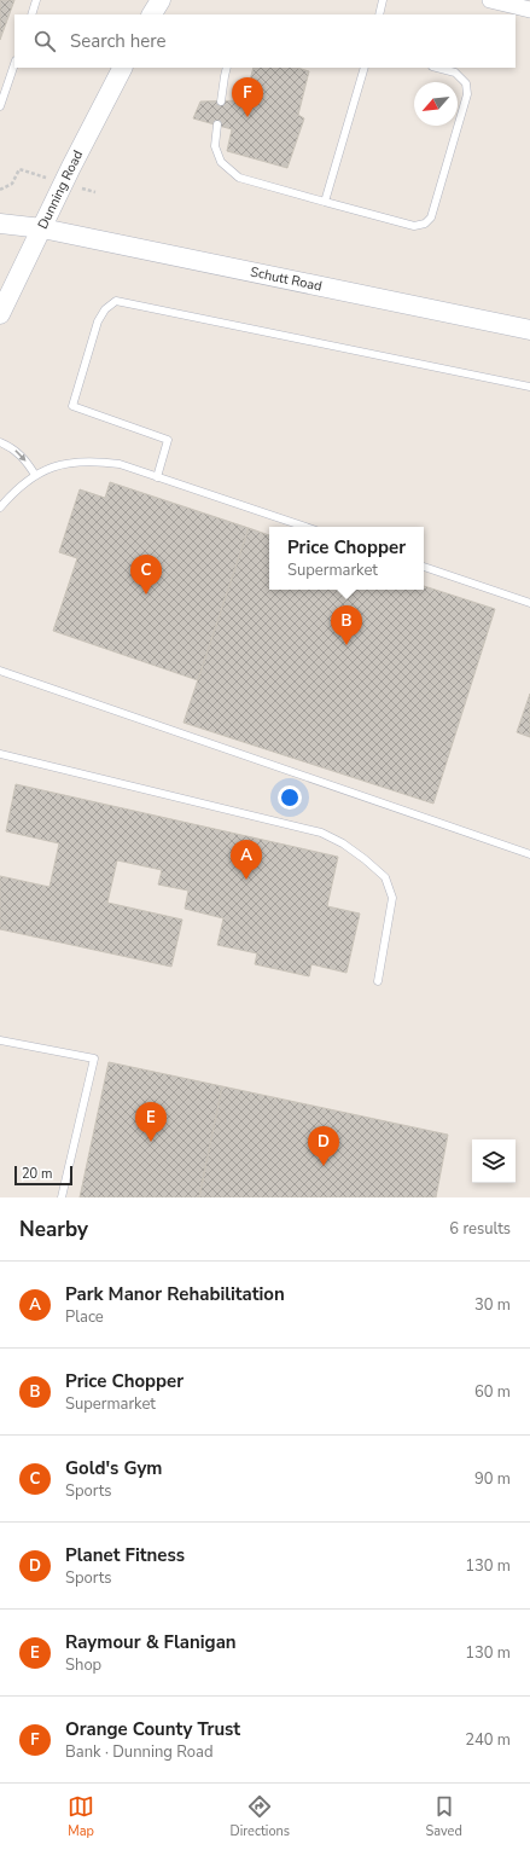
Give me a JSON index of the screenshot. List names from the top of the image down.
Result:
{
  "streets": {
    "street": ["Dunning Road", "Schutt Road"]
  },
  "crossings": [
    ["Dunning Road", "Schutt Road"]
  ],
  "scale_bar": "20 m",
  "north": "bottom left",
  "page": {
    "search": "Search here",
    "pins": [
      "F",
      "C",
      "B",
      "A",
      "E",
      "D"
    ],
    "popup": ["Price Chopper", "Supermarket"],
    "scale": "20 m",
    "heading": ["Nearby", "6 results"],
    "list": [
      {
        "mark": "A",
        "name": "Park Manor Rehabilitation",
        "note": "Place",
        "value": "30 m"
      },
      {
        "mark": "B",
        "name": "Price Chopper",
        "note": "Supermarket",
        "value": "60 m"
      },
      {
        "mark": "C",
        "name": "Gold's Gym",
        "note": "Sports",
        "value": "90 m"
      },
      {
        "mark": "D",
        "name": "Planet Fitness",
        "note": "Sports",
        "value": "130 m"
      },
      {
        "mark": "E",
        "name": "Raymour & Flanigan",
        "note": "Shop",
        "value": "130 m"
      },
      {
        "mark": "F",
        "name": "Orange County Trust",
        "note": "Bank · Dunning Road",
        "value": "240 m"
      }
    ],
    "nav": ["Map", "Directions", "Saved"]
  }
}
